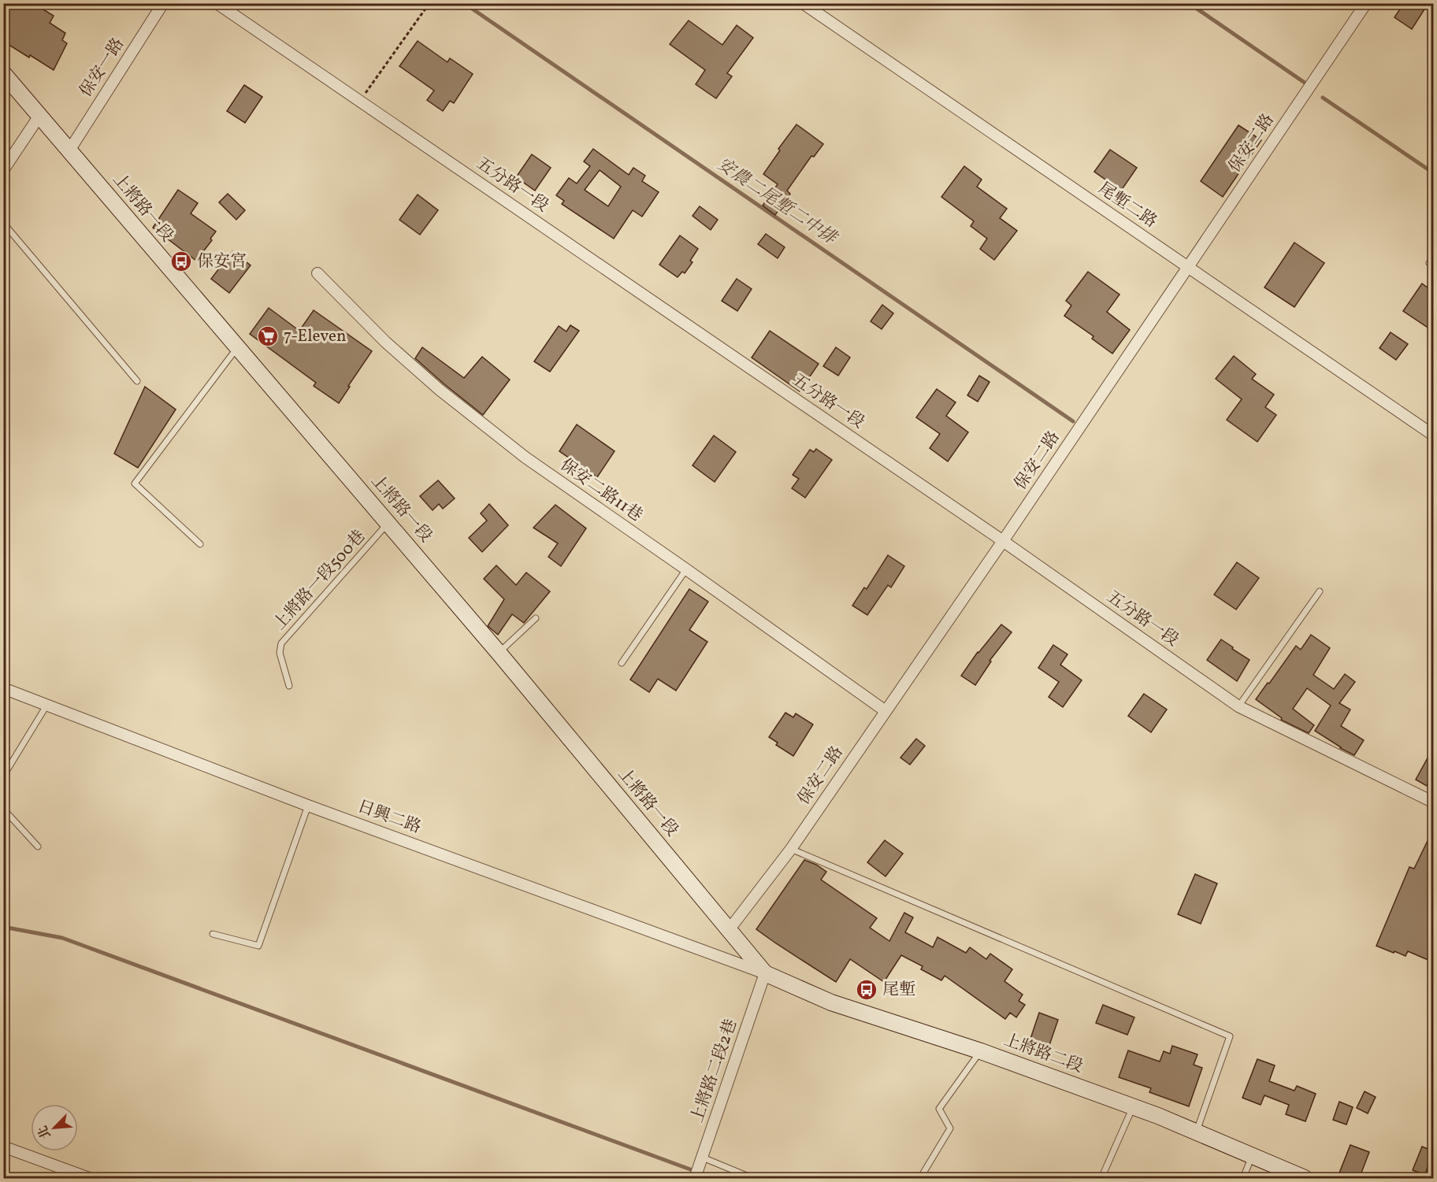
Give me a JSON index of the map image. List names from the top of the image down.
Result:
{
  "streets": {
    "main road": ["上將路一段", "上將路二段"],
    "street": [
      "保安一路",
      "保安二路",
      "五分路一段",
      "尾塹二路",
      "保安二路11巷",
      "日興二路",
      "上將路二段2巷"
    ],
    "lane": ["上將路一段500巷"]
  },
  "crossings": [
    ["保安一路", "上將路一段"],
    ["保安二路", "五分路一段"],
    ["保安二路", "尾塹二路"],
    ["保安二路", "上將路一段"],
    ["保安二路", "保安二路11巷"],
    ["上將路一段", "上將路一段500巷"],
    ["上將路一段", "日興二路"],
    ["上將路一段", "上將路二段"],
    ["上將路一段", "上將路二段2巷"],
    ["日興二路", "上將路二段"],
    ["日興二路", "上將路二段2巷"],
    ["上將路二段", "上將路二段2巷"]
  ],
  "water": ["安農二尾塹二中排"],
  "places": {
    "bus stop": ["保安宮", "尾塹"],
    "supermarket": ["7-Eleven"]
  },
  "north": "bottom left"
}
